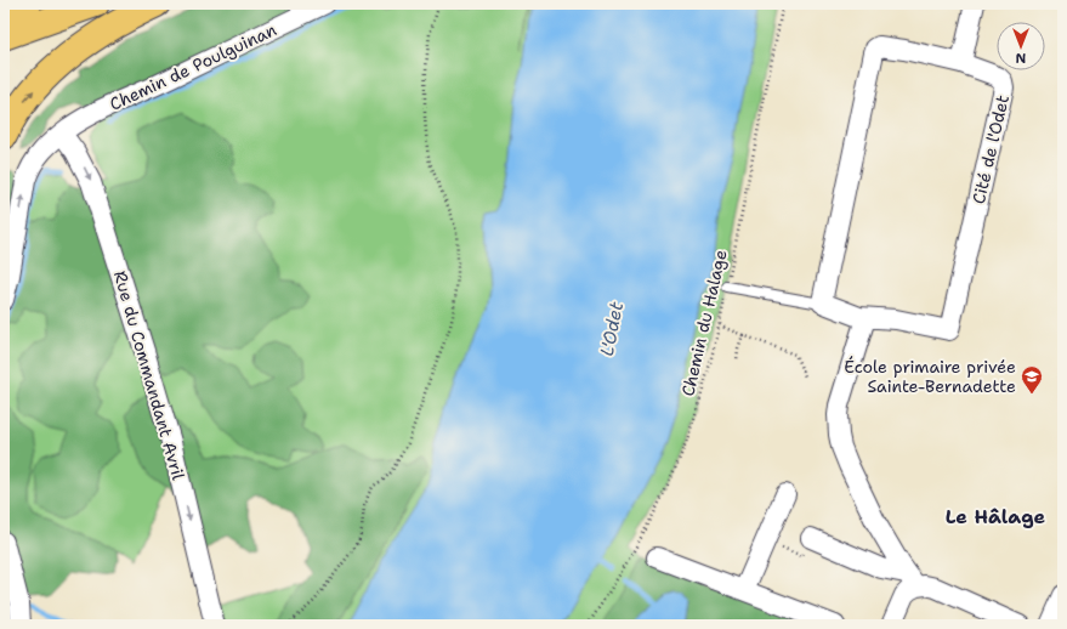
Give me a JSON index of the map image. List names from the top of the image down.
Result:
{
  "streets": {
    "street": ["Chemin de Poulguinan", "Cité de l'Odet", "Rue du Commandant Avril"],
    "path": ["Chemin du Halage"]
  },
  "crossings": [
    ["Chemin de Poulguinan", "Rue du Commandant Avril"],
    ["Cité de l'Odet", "Chemin du Halage"]
  ],
  "one_way": ["Chemin de Poulguinan", "Rue du Commandant Avril"],
  "districts": ["Le Hâlage"],
  "water": ["L'Odet"],
  "places": {
    "school or university": ["École primaire privée Sainte-Bernadette"]
  },
  "north": "bottom"
}
